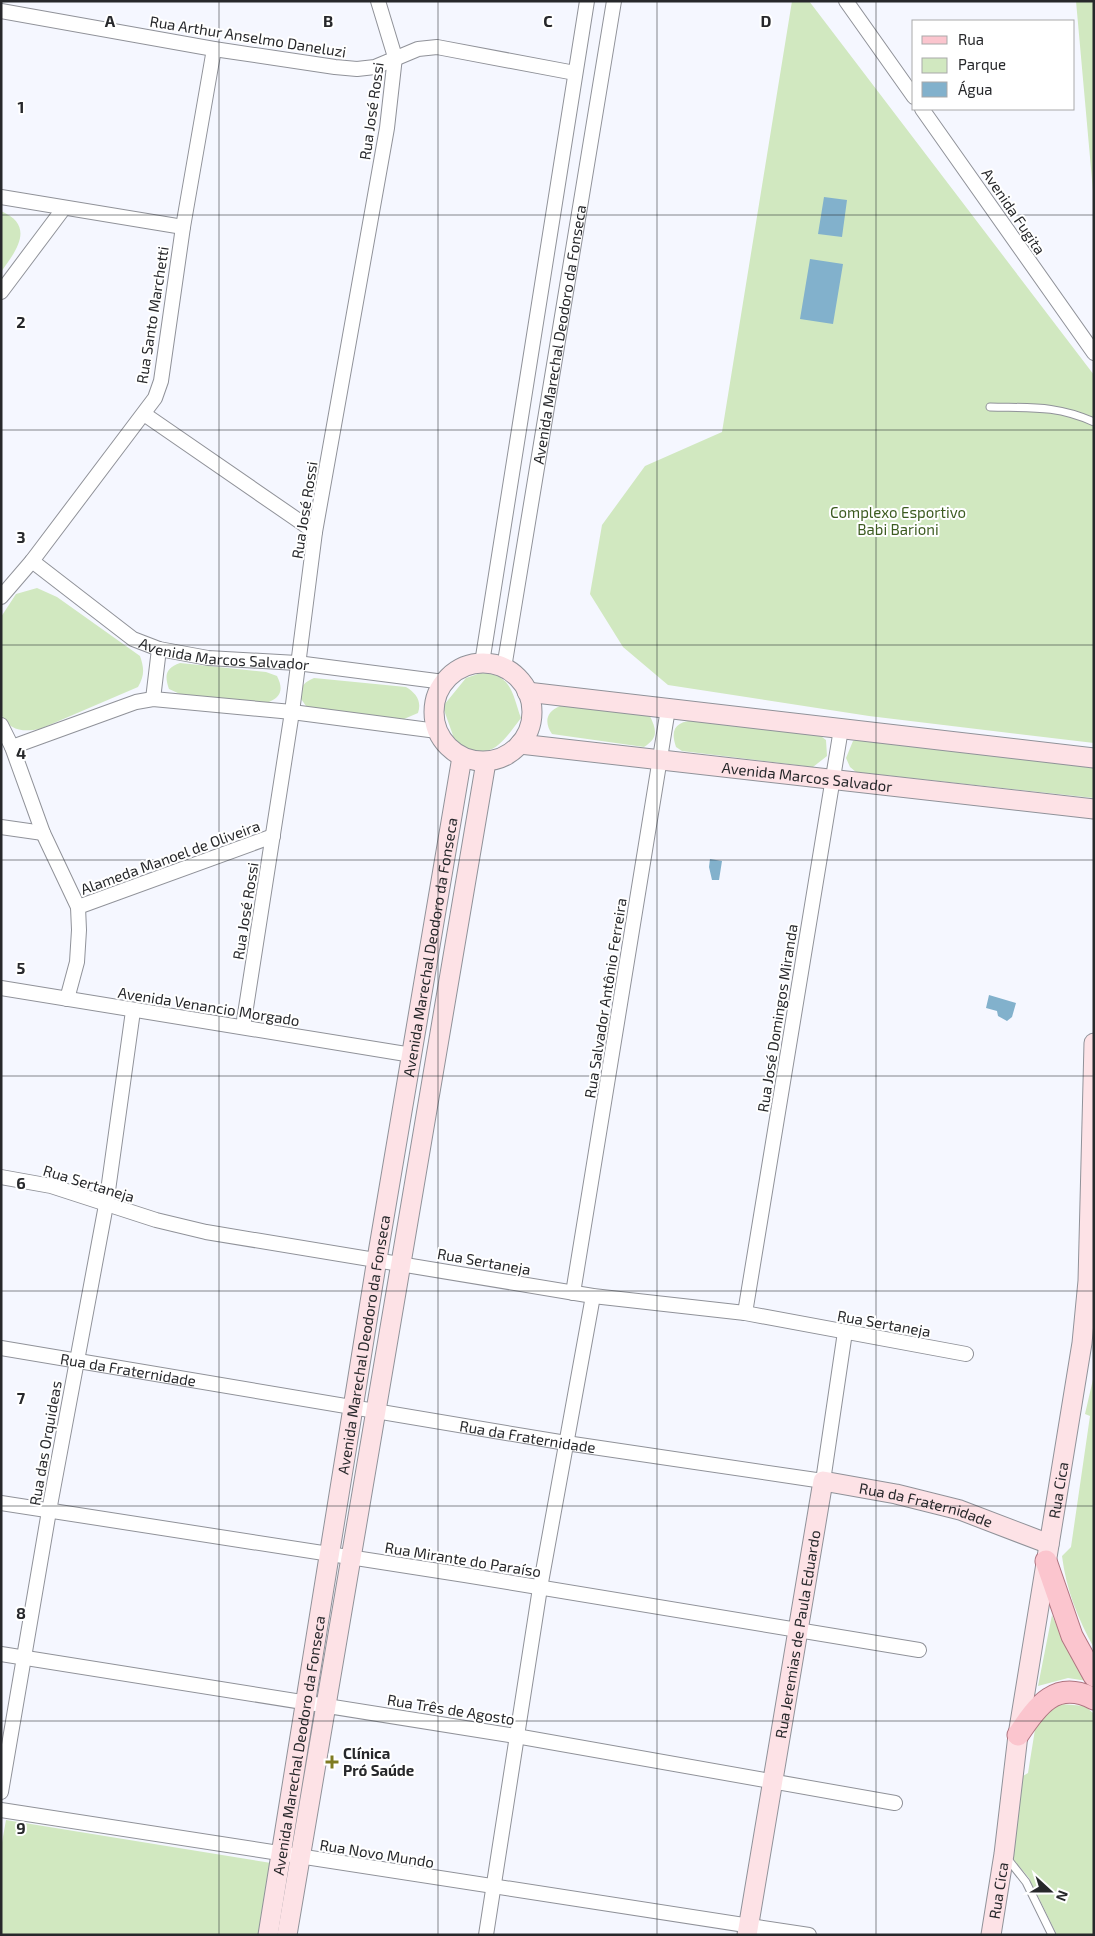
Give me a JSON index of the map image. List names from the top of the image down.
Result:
{
  "streets": {
    "street": [
      "Rua Arthur Anselmo Daneluzi",
      "Rua José Rossi",
      "Avenida Fugita",
      "Rua Santo Marchetti",
      "Avenida Marechal Deodoro da Fonseca",
      "Avenida Marcos Salvador",
      "Alameda Manoel de Oliveira",
      "Rua Salvador Antônio Ferreira",
      "Avenida Venancio Morgado",
      "Rua José Domingos Miranda",
      "Rua Sertaneja",
      "Rua da Fraternidade",
      "Rua das Orquideas",
      "Rua Cica",
      "Rua Mirante do Paraíso",
      "Rua Jeremias de Paula Eduardo",
      "Rua Três de Agosto",
      "Rua Novo Mundo"
    ]
  },
  "crossings": [
    ["Rua Arthur Anselmo Daneluzi", "Rua José Rossi"],
    ["Rua Arthur Anselmo Daneluzi", "Rua Santo Marchetti"],
    ["Rua Arthur Anselmo Daneluzi", "Avenida Marechal Deodoro da Fonseca"],
    ["Rua José Rossi", "Avenida Marcos Salvador"],
    ["Rua José Rossi", "Alameda Manoel de Oliveira"],
    ["Rua José Rossi", "Avenida Venancio Morgado"],
    ["Rua Santo Marchetti", "Avenida Marcos Salvador"],
    ["Avenida Marechal Deodoro da Fonseca", "Avenida Marcos Salvador"],
    ["Avenida Marechal Deodoro da Fonseca", "Avenida Venancio Morgado"],
    ["Avenida Marechal Deodoro da Fonseca", "Rua Sertaneja"],
    ["Avenida Marechal Deodoro da Fonseca", "Rua da Fraternidade"],
    ["Avenida Marechal Deodoro da Fonseca", "Rua Mirante do Paraíso"],
    ["Avenida Marechal Deodoro da Fonseca", "Rua Três de Agosto"],
    ["Avenida Marechal Deodoro da Fonseca", "Rua Novo Mundo"],
    ["Avenida Marcos Salvador", "Rua Salvador Antônio Ferreira"],
    ["Avenida Marcos Salvador", "Rua José Domingos Miranda"],
    ["Rua Salvador Antônio Ferreira", "Rua Sertaneja"],
    ["Avenida Venancio Morgado", "Rua das Orquideas"],
    ["Rua José Domingos Miranda", "Rua Sertaneja"],
    ["Rua Sertaneja", "Rua das Orquideas"],
    ["Rua Sertaneja", "Rua Jeremias de Paula Eduardo"],
    ["Rua da Fraternidade", "Rua das Orquideas"],
    ["Rua da Fraternidade", "Rua Cica"],
    ["Rua da Fraternidade", "Rua Jeremias de Paula Eduardo"],
    ["Rua das Orquideas", "Rua Mirante do Paraíso"],
    ["Rua das Orquideas", "Rua Três de Agosto"],
    ["Rua Mirante do Paraíso", "Rua Jeremias de Paula Eduardo"],
    ["Rua Jeremias de Paula Eduardo", "Rua Três de Agosto"],
    ["Rua Jeremias de Paula Eduardo", "Rua Novo Mundo"]
  ],
  "parks": ["Complexo Esportivo Babi Barioni"],
  "places": {
    "health": ["Clínica Pró Saúde"]
  },
  "legend": ["Rua", "Parque", "Água"],
  "north": "right",
  "grid": {
    "columns": [
      "A",
      "B",
      "C",
      "D"
    ],
    "rows": [
      "1",
      "2",
      "3",
      "4",
      "5",
      "6",
      "7",
      "8",
      "9"
    ]
  }
}
